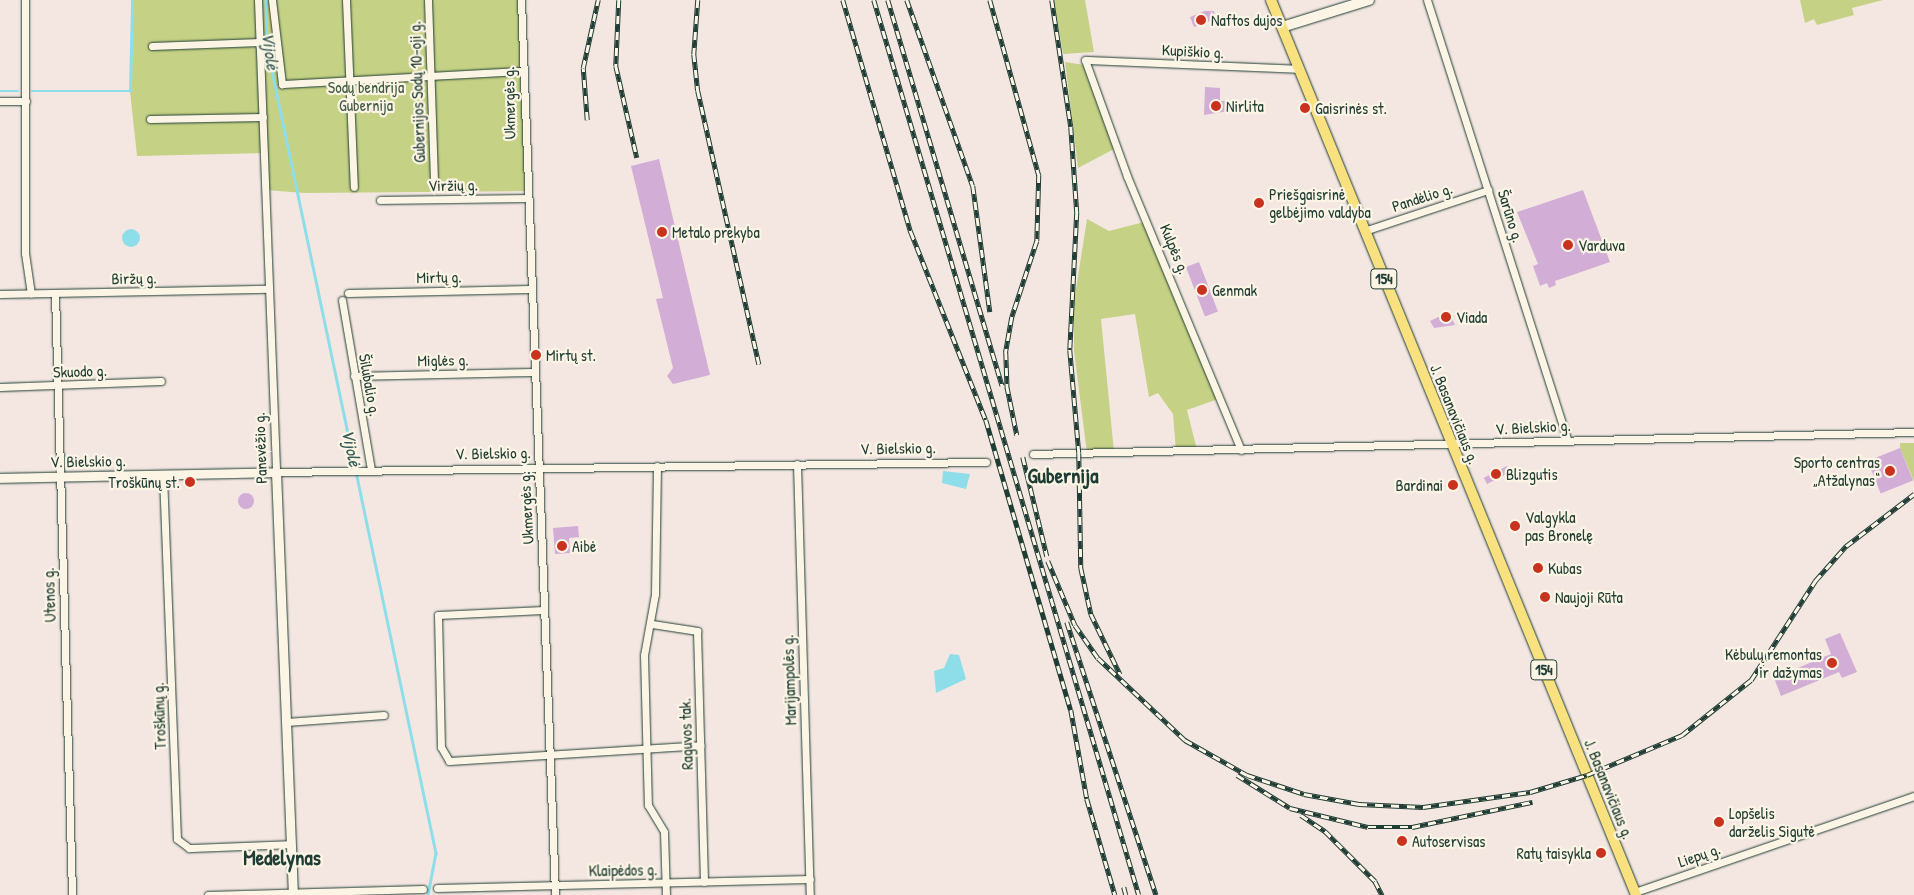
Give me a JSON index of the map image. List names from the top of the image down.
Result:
{
  "streets": {
    "main road": ["154", "J. Basanavičiaus g."],
    "street": [
      "Kupiškio g.",
      "Gubernijos Sodų 10-oji g.",
      "Ukmergės g.",
      "Viržių g.",
      "Pandėlio g.",
      "Šarūno g.",
      "Kulpės g.",
      "Mirtų g.",
      "Biržų g.",
      "Miglės g.",
      "Skuodo g.",
      "Šilubalio g.",
      "V. Bielskio g.",
      "Panevėžio g.",
      "Utenos g.",
      "Marijampolės g.",
      "Troškūnų g.",
      "Raguvos tak.",
      "Liepų g.",
      "Klaipėdos g."
    ]
  },
  "crossings": [
    ["Kupiškio g.", "Kulpės g."],
    ["Kupiškio g.", "J. Basanavičiaus g."],
    ["Ukmergės g.", "Viržių g."],
    ["Ukmergės g.", "Mirtų g."],
    ["Ukmergės g.", "Miglės g."],
    ["Ukmergės g.", "V. Bielskio g."],
    ["Ukmergės g.", "Klaipėdos g."],
    ["Pandėlio g.", "Šarūno g."],
    ["Pandėlio g.", "J. Basanavičiaus g."],
    ["Šarūno g.", "V. Bielskio g."],
    ["Kulpės g.", "V. Bielskio g."],
    ["Biržų g.", "Panevėžio g."],
    ["Biržų g.", "Utenos g."],
    ["Miglės g.", "Šilubalio g."],
    ["Skuodo g.", "Utenos g."],
    ["Šilubalio g.", "V. Bielskio g."],
    ["J. Basanavičiaus g.", "V. Bielskio g."],
    ["J. Basanavičiaus g.", "Liepų g."],
    ["V. Bielskio g.", "Panevėžio g."],
    ["V. Bielskio g.", "Utenos g."],
    ["V. Bielskio g.", "Marijampolės g."],
    ["V. Bielskio g.", "Troškūnų g."],
    ["Panevėžio g.", "Troškūnų g."],
    ["Marijampolės g.", "Klaipėdos g."],
    ["Raguvos tak.", "Klaipėdos g."]
  ],
  "districts": ["Gubernija", "Medelynas"],
  "water": ["Vijolė"],
  "parks": ["Sodų bendrija Gubernija"],
  "places": [
    "Naftos dujos",
    "Nirlita",
    "Gaisrinės st.",
    "Priešgaisrinė gelbėjimo valdyba",
    "Metalo prekyba",
    "Varduva",
    "Genmak",
    "Viada",
    "Mirtų st.",
    "Sporto centras „Atžalynas“",
    "Blizgutis",
    "Troškūnų st.",
    "Bardinai",
    "Valgykla pas Bronelę",
    "Aibė",
    "Kubas",
    "Naujoji Rūta",
    "Kėbulų remontas ir dažymas",
    "Lopšelis darželis Sigutė",
    "Autoservisas",
    "Ratų taisykla"
  ]
}
